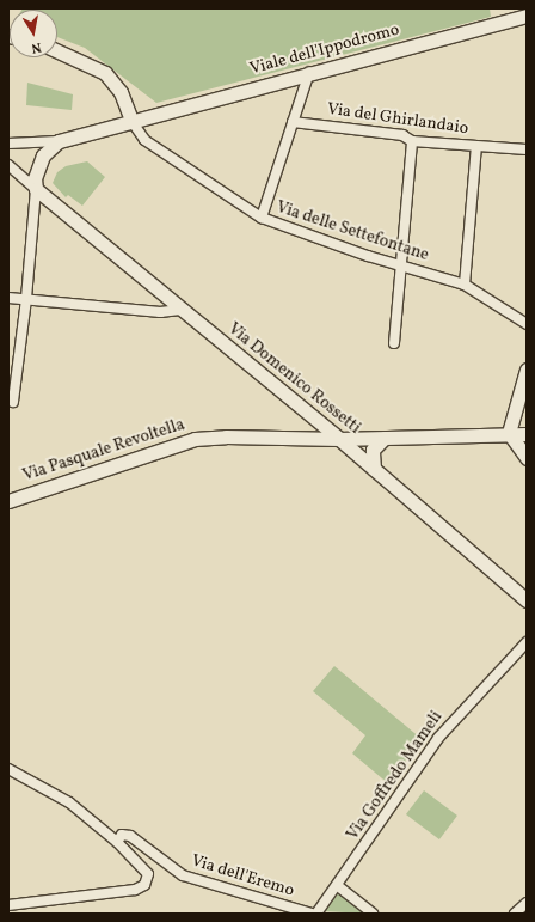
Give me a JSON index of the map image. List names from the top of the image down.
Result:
{
  "streets": {
    "street": [
      "Viale dell'Ippodromo",
      "Via del Ghirlandaio",
      "Via delle Settefontane",
      "Via Domenico Rossetti",
      "Via Pasquale Revoltella",
      "Via Goffredo Mameli",
      "Via dell'Eremo"
    ]
  },
  "crossings": [
    ["Viale dell'Ippodromo", "Via delle Settefontane"],
    ["Via Domenico Rossetti", "Via Pasquale Revoltella"]
  ],
  "north": "bottom"
}
